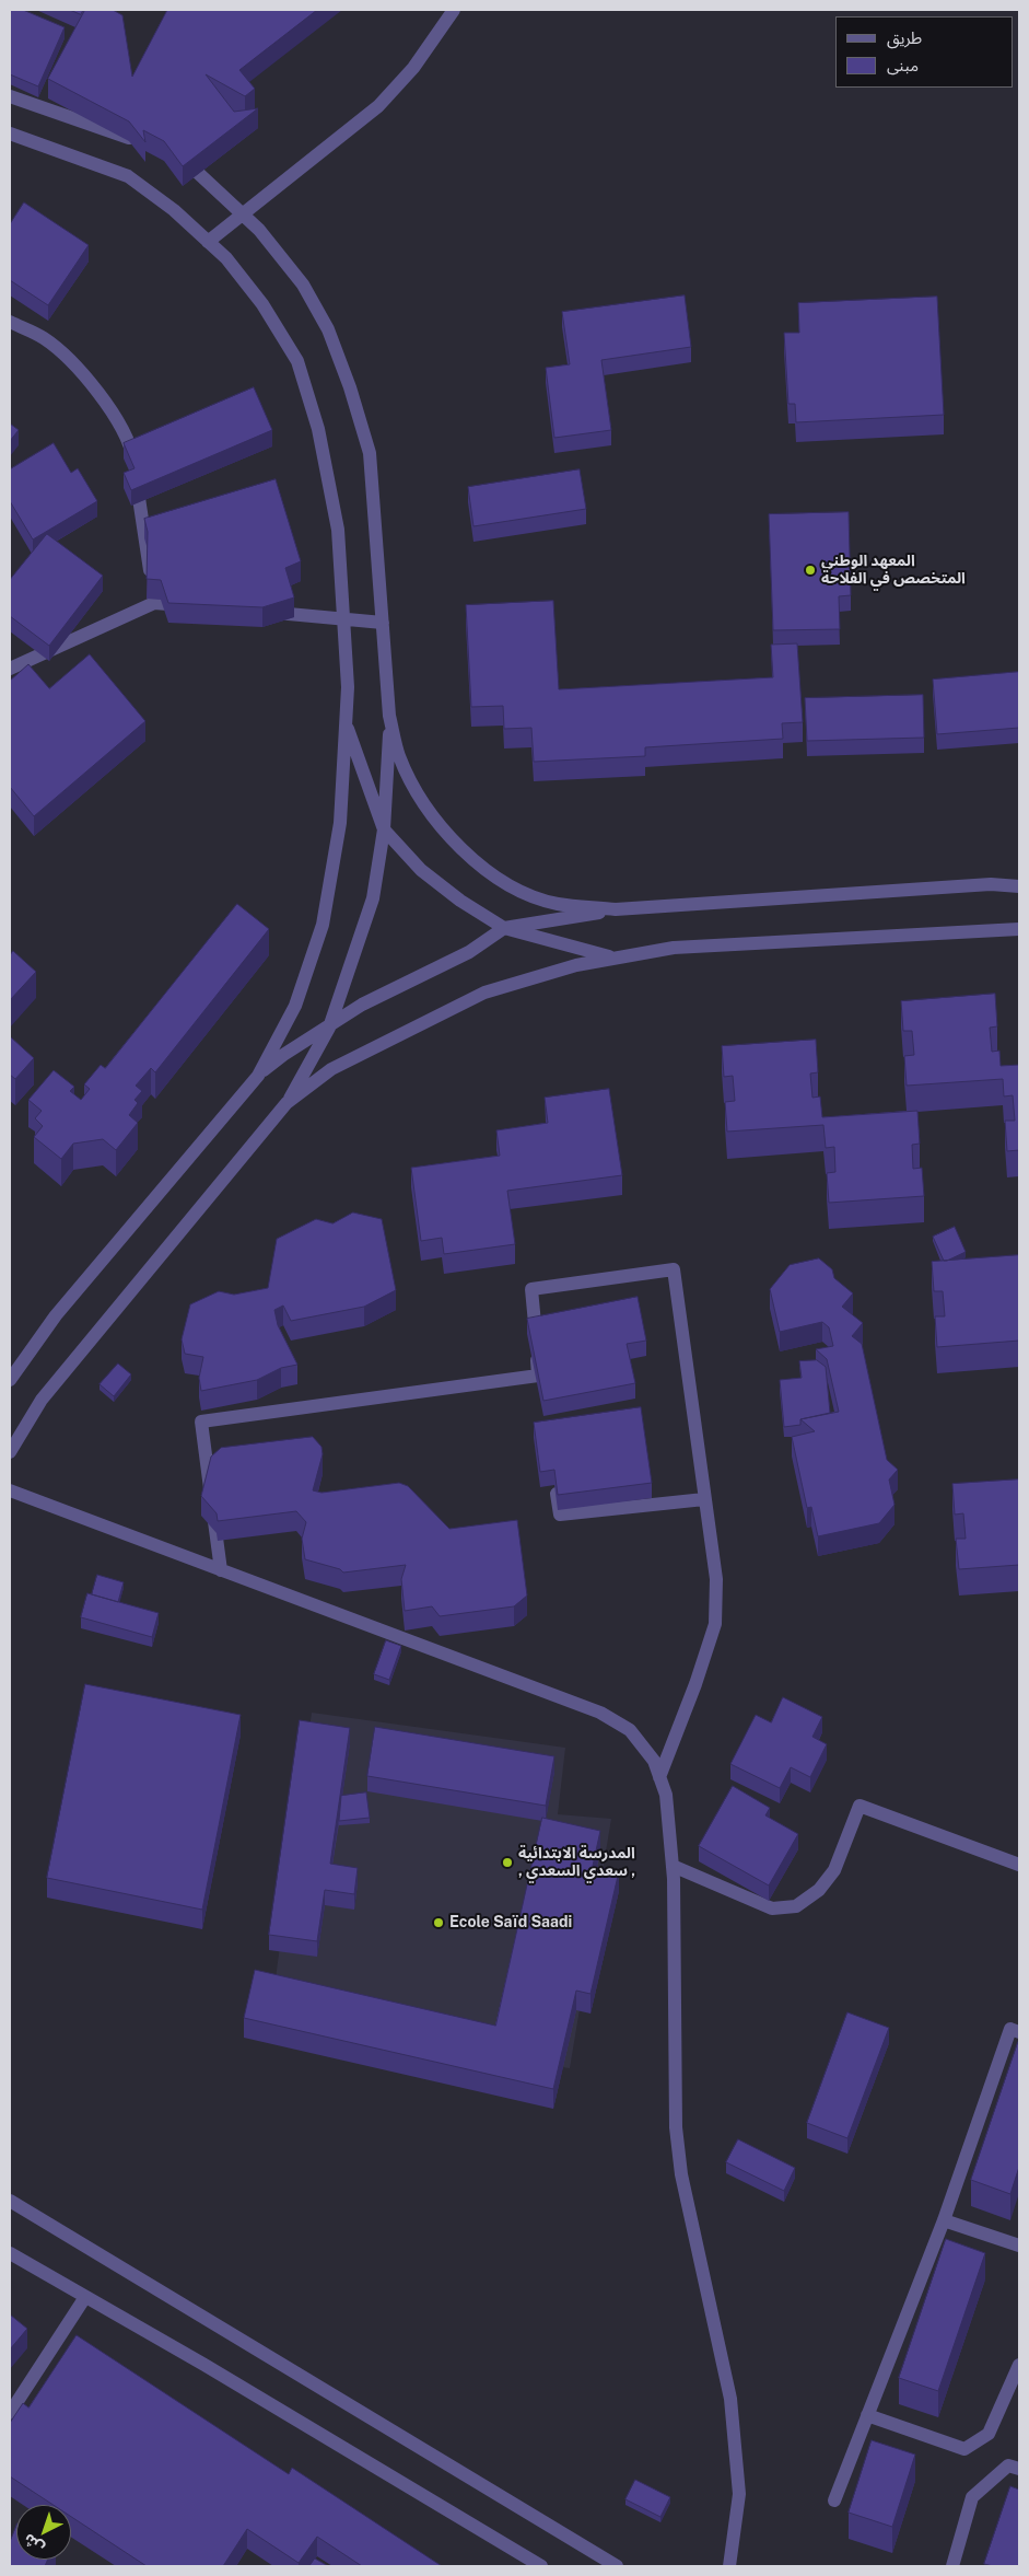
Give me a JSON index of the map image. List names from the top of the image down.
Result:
{
  "places": ["المعهد الوطني المتخصص في الفلاحة", "المدرسة الابتدائية , سعدي السعدي ,", "Ecole Saïd Saadi"],
  "legend": ["طريق", "مبنى"],
  "north": "bottom left"
}
